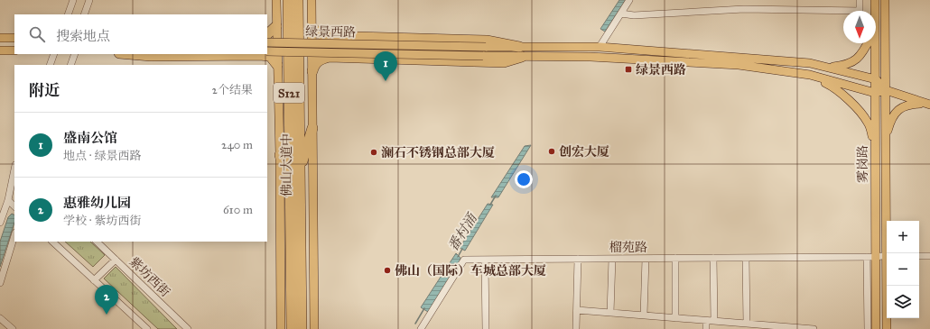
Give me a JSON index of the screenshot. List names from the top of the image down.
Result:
{
  "streets": {
    "highway": ["S121", "佛山大道中"],
    "main road": ["绿景西路", "雾岗路"],
    "street": ["榴苑路", "紫坊西街"]
  },
  "crossings": [
    ["绿景西路", "雾岗路"],
    ["雾岗路", "榴苑路"]
  ],
  "water": ["番村涌"],
  "places": {
    "transit": ["绿景西路"],
    "other": ["创宏大厦", "澜石不锈钢总部大厦", "佛山（国际）车城总部大厦"]
  },
  "north": "bottom",
  "page": {
    "search": "搜索地点",
    "pins": ["1", "2"],
    "heading": ["附近", "2个结果"],
    "list": [
      {
        "mark": "1",
        "name": "盛南公馆",
        "note": "地点 · 绿景西路",
        "value": "240 m"
      },
      {
        "mark": "2",
        "name": "惠雅幼儿园",
        "note": "学校 · 紫坊西街",
        "value": "610 m"
      }
    ],
    "map_buttons": ["+", "−"]
  }
}
